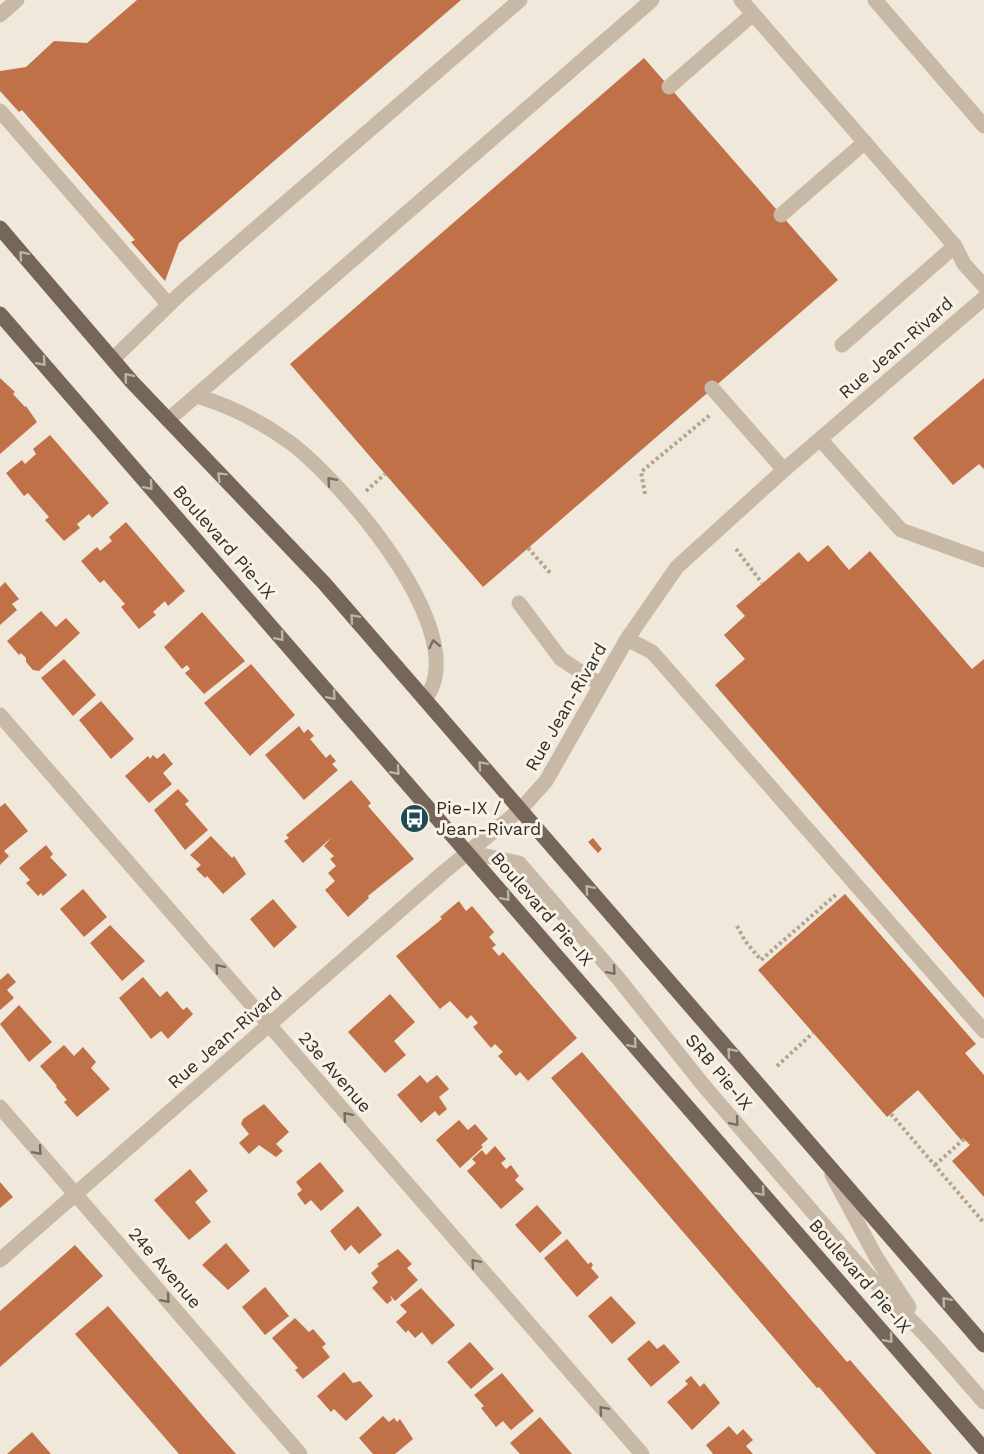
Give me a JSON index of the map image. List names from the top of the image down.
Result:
{
  "streets": {
    "main road": ["Boulevard Pie-IX"],
    "street": [
      "Rue Jean-Rivard",
      "23e Avenue",
      "SRB Pie-IX",
      "24e Avenue"
    ]
  },
  "crossings": [
    ["Rue Jean-Rivard", "Boulevard Pie-IX"],
    ["Rue Jean-Rivard", "23e Avenue"],
    ["Rue Jean-Rivard", "SRB Pie-IX"],
    ["Rue Jean-Rivard", "24e Avenue"],
    ["Boulevard Pie-IX", "SRB Pie-IX"]
  ],
  "one_way": ["23e Avenue", "24e Avenue"],
  "places": {
    "bus stop": ["Pie-IX / Jean-Rivard"]
  }
}
